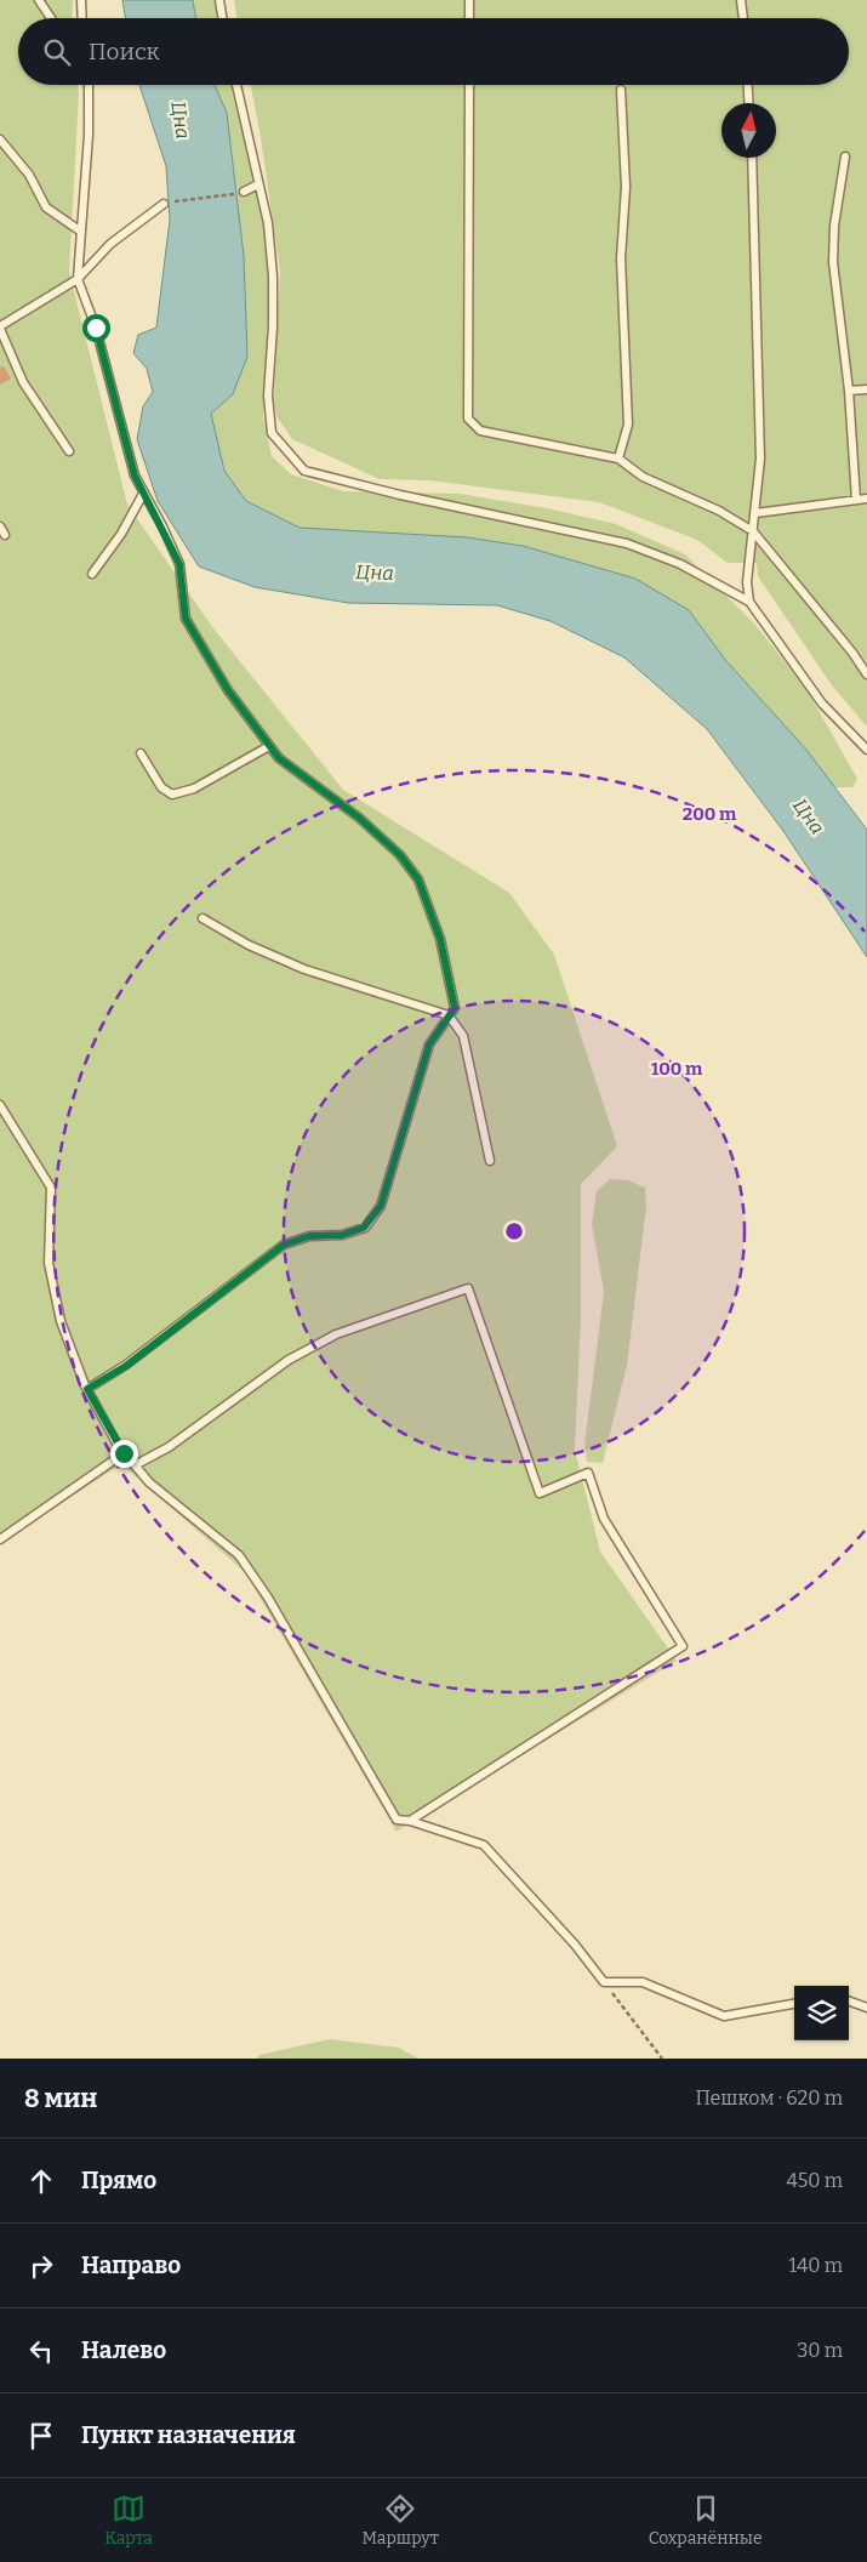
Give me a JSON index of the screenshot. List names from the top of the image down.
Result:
{
  "water": ["Цна"],
  "north": "top",
  "page": {
    "search": "Поиск",
    "heading": ["8 мин", "Пешком · 620 m"],
    "list": [
      ["Прямо", "450 m"],
      ["Направо", "140 m"],
      ["Налево", "30 m"],
      "Пункт назначения"
    ],
    "nav": ["Карта", "Маршрут", "Сохранённые"]
  },
  "rings": ["200 m", "100 m"]
}
